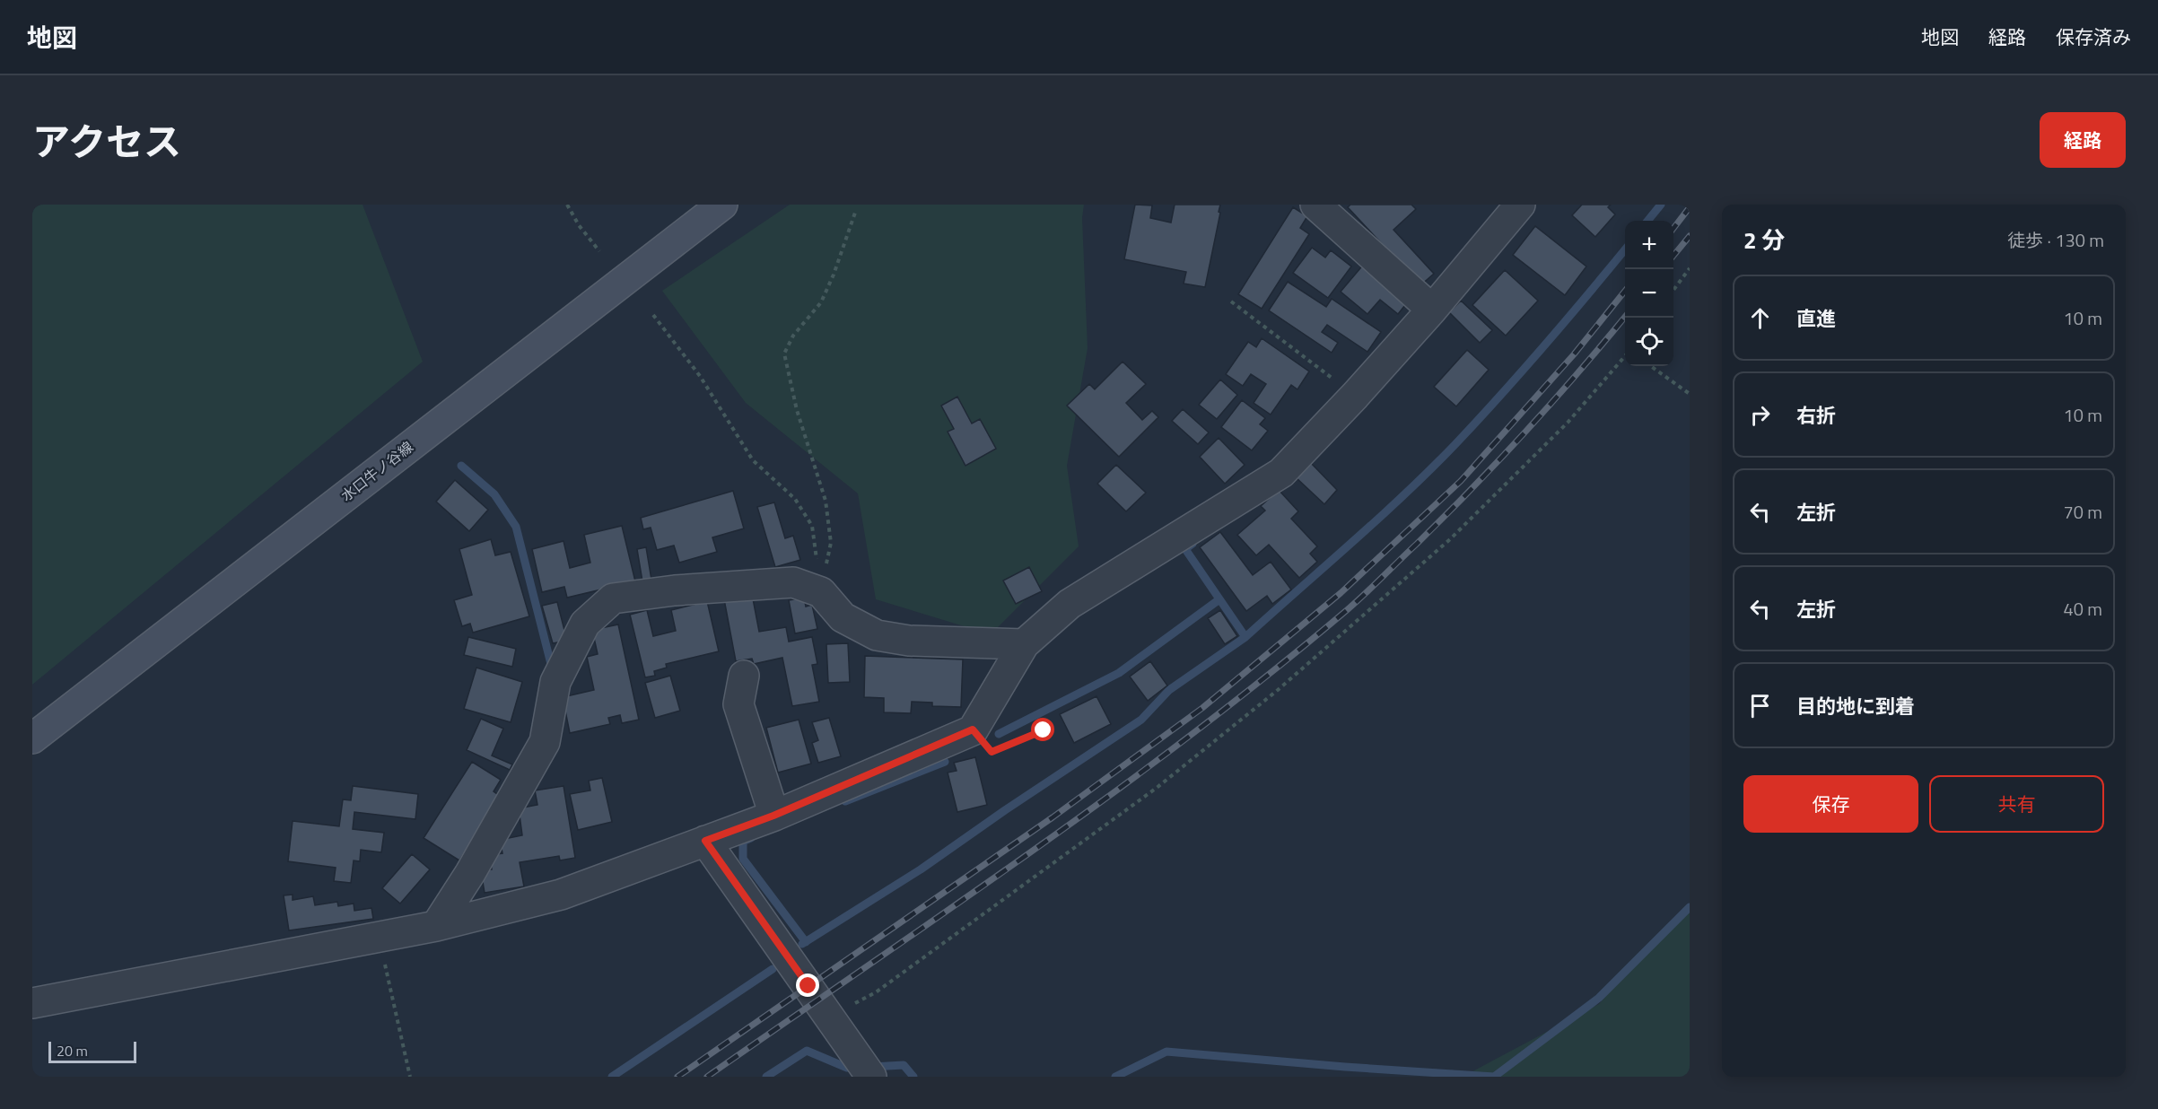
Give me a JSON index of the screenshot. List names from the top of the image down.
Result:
{
  "streets": {
    "main road": ["水口牛ノ谷線"]
  },
  "scale_bar": "20 m",
  "page": {
    "header": "地図",
    "nav": ["地図", "経路", "保存済み"],
    "title": "アクセス",
    "buttons": [
      "経路",
      ["保存", "共有"]
    ],
    "heading": ["2 分", "徒歩 · 130 m"],
    "map_buttons": ["+", "−"],
    "list": [
      ["直進", "10 m"],
      ["右折", "10 m"],
      ["左折", "70 m"],
      ["左折", "40 m"],
      "目的地に到着"
    ],
    "scale": "20 m"
  }
}
